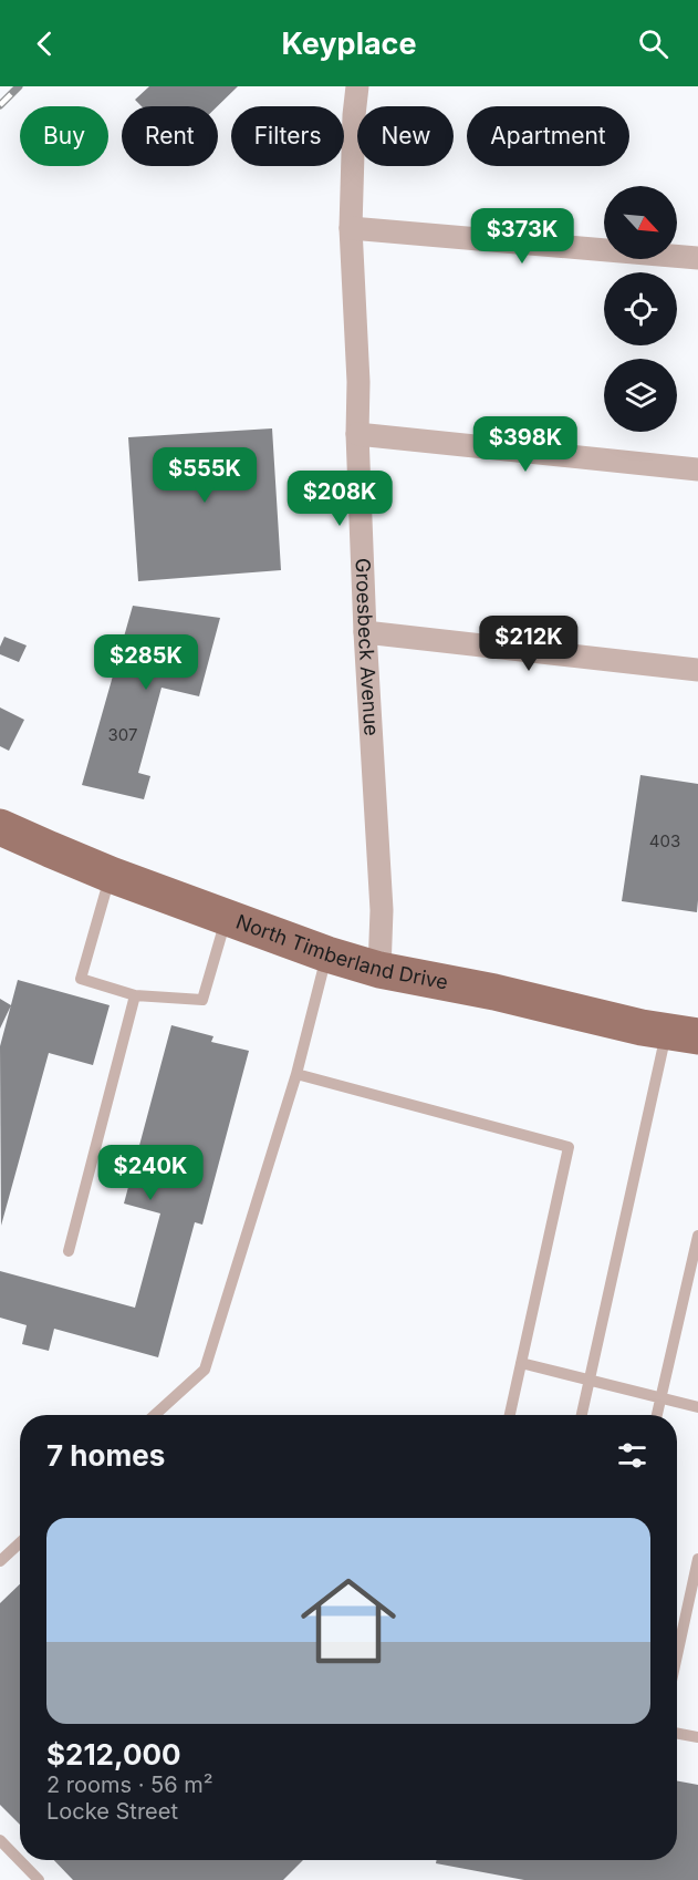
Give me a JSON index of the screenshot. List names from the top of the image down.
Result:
{
  "streets": {
    "main road": ["North Timberland Drive"],
    "street": ["Groesbeck Avenue"]
  },
  "crossings": [
    ["Groesbeck Avenue", "North Timberland Drive"]
  ],
  "house_numbers": ["307", "403"],
  "north": "bottom right",
  "page": {
    "header": "Keyplace",
    "chip": [
      "Buy",
      "Rent",
      "Filters",
      "New",
      "Apartment"
    ],
    "price": [
      "$373K",
      "$398K",
      "$555K",
      "$208K",
      "$212K",
      "$285K",
      "$240K"
    ],
    "heading": "7 homes",
    "list": [
      {
        "name": "$212,000",
        "note": "2 rooms · 56 m² · Locke Street"
      }
    ]
  }
}
